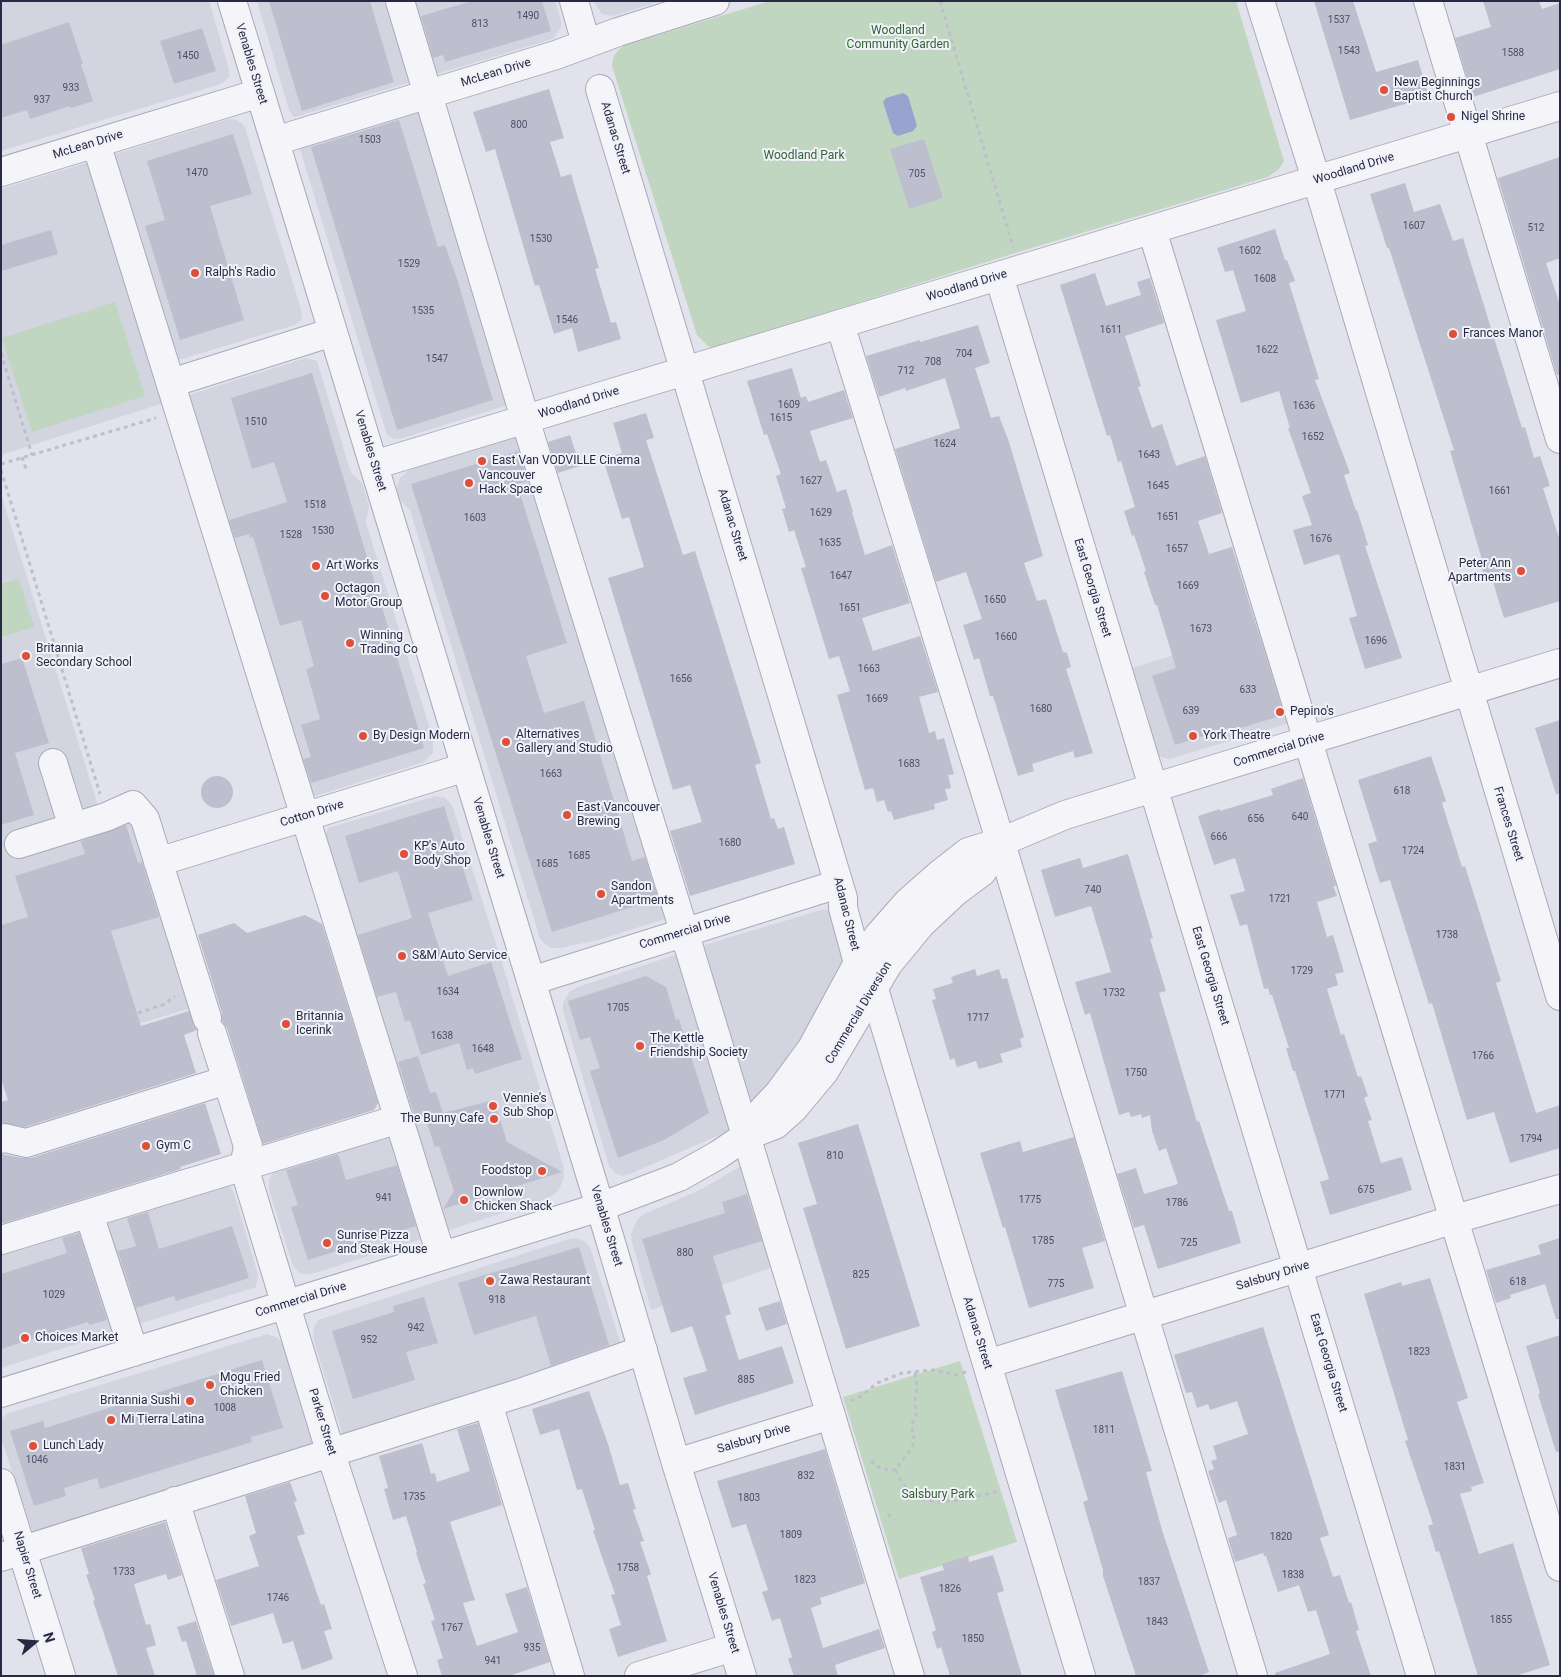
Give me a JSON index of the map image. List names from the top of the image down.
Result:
{
  "streets": {
    "street": [
      "Venables Street",
      "McLean Drive",
      "Adanac Street",
      "Woodland Drive",
      "East Georgia Street",
      "Commercial Drive",
      "Cotton Drive",
      "Frances Street",
      "Commercial Diversion",
      "Salsbury Drive",
      "Parker Street",
      "Napier Street"
    ]
  },
  "crossings": [
    ["Venables Street", "McLean Drive"],
    ["Venables Street", "Woodland Drive"],
    ["Venables Street", "Commercial Drive"],
    ["Venables Street", "Cotton Drive"],
    ["Venables Street", "Commercial Diversion"],
    ["Venables Street", "Salsbury Drive"],
    ["Adanac Street", "Woodland Drive"],
    ["Adanac Street", "Commercial Drive"],
    ["Adanac Street", "Commercial Diversion"],
    ["Adanac Street", "Salsbury Drive"],
    ["Woodland Drive", "East Georgia Street"],
    ["Woodland Drive", "Frances Street"],
    ["East Georgia Street", "Commercial Drive"],
    ["East Georgia Street", "Salsbury Drive"],
    ["Commercial Drive", "Frances Street"],
    ["Commercial Drive", "Commercial Diversion"],
    ["Commercial Drive", "Parker Street"]
  ],
  "parks": ["Woodland Community Garden", "Woodland Park", "Salsbury Park"],
  "places": [
    "New Beginnings Baptist Church",
    "Nigel Shrine",
    "Ralph's Radio",
    "Frances Manor",
    "East Van VODVILLE Cinema",
    "Vancouver Hack Space",
    "Art Works",
    "Peter Ann Apartments",
    "Octagon Motor Group",
    "Winning Trading Co",
    "Britannia Secondary School",
    "Pepino's",
    "By Design Modern",
    "York Theatre",
    "Alternatives Gallery and Studio",
    "East Vancouver Brewing",
    "KP's Auto Body Shop",
    "Sandon Apartments",
    "S&M Auto Service",
    "Britannia Icerink",
    "The Kettle Friendship Society",
    "Vennie’s Sub Shop",
    "The Bunny Cafe",
    "Gym C",
    "Foodstop",
    "Downlow Chicken Shack",
    "Sunrise Pizza and Steak House",
    "Zawa Restaurant",
    "Choices Market",
    "Mogu Fried Chicken",
    "Britannia Sushi",
    "Mi Tierra Latina",
    "Lunch Lady"
  ],
  "house_numbers": [
    "1490",
    "1537",
    "813",
    "1543",
    "1588",
    "1450",
    "933",
    "937",
    "800",
    "1503",
    "1470",
    "705",
    "1607",
    "512",
    "1530",
    "1602",
    "1529",
    "1608",
    "1535",
    "1546",
    "1611",
    "1622",
    "704",
    "1547",
    "708",
    "712",
    "1609",
    "1636",
    "1615",
    "1510",
    "1652",
    "1624",
    "1643",
    "1627",
    "1645",
    "1661",
    "1518",
    "1629",
    "1651",
    "1603",
    "1530",
    "1528",
    "1676",
    "1635",
    "1657",
    "1647",
    "1669",
    "1650",
    "1651",
    "1673",
    "1660",
    "1696",
    "1663",
    "1656",
    "633",
    "1669",
    "1680",
    "639",
    "1683",
    "1663",
    "618",
    "640",
    "656",
    "666",
    "1680",
    "1724",
    "1685",
    "1685",
    "740",
    "1721",
    "1738",
    "1729",
    "1634",
    "1732",
    "1705",
    "1717",
    "1638",
    "1648",
    "1766",
    "1750",
    "1771",
    "1794",
    "810",
    "675",
    "941",
    "1775",
    "1786",
    "1785",
    "725",
    "880",
    "825",
    "618",
    "775",
    "1029",
    "918",
    "942",
    "952",
    "1823",
    "885",
    "1008",
    "1811",
    "1046",
    "1831",
    "832",
    "1735",
    "1803",
    "1809",
    "1820",
    "1758",
    "1733",
    "1838",
    "1823",
    "1837",
    "1826",
    "1746",
    "1855",
    "1843",
    "1767",
    "1850",
    "935",
    "941"
  ],
  "north": "right"
}
